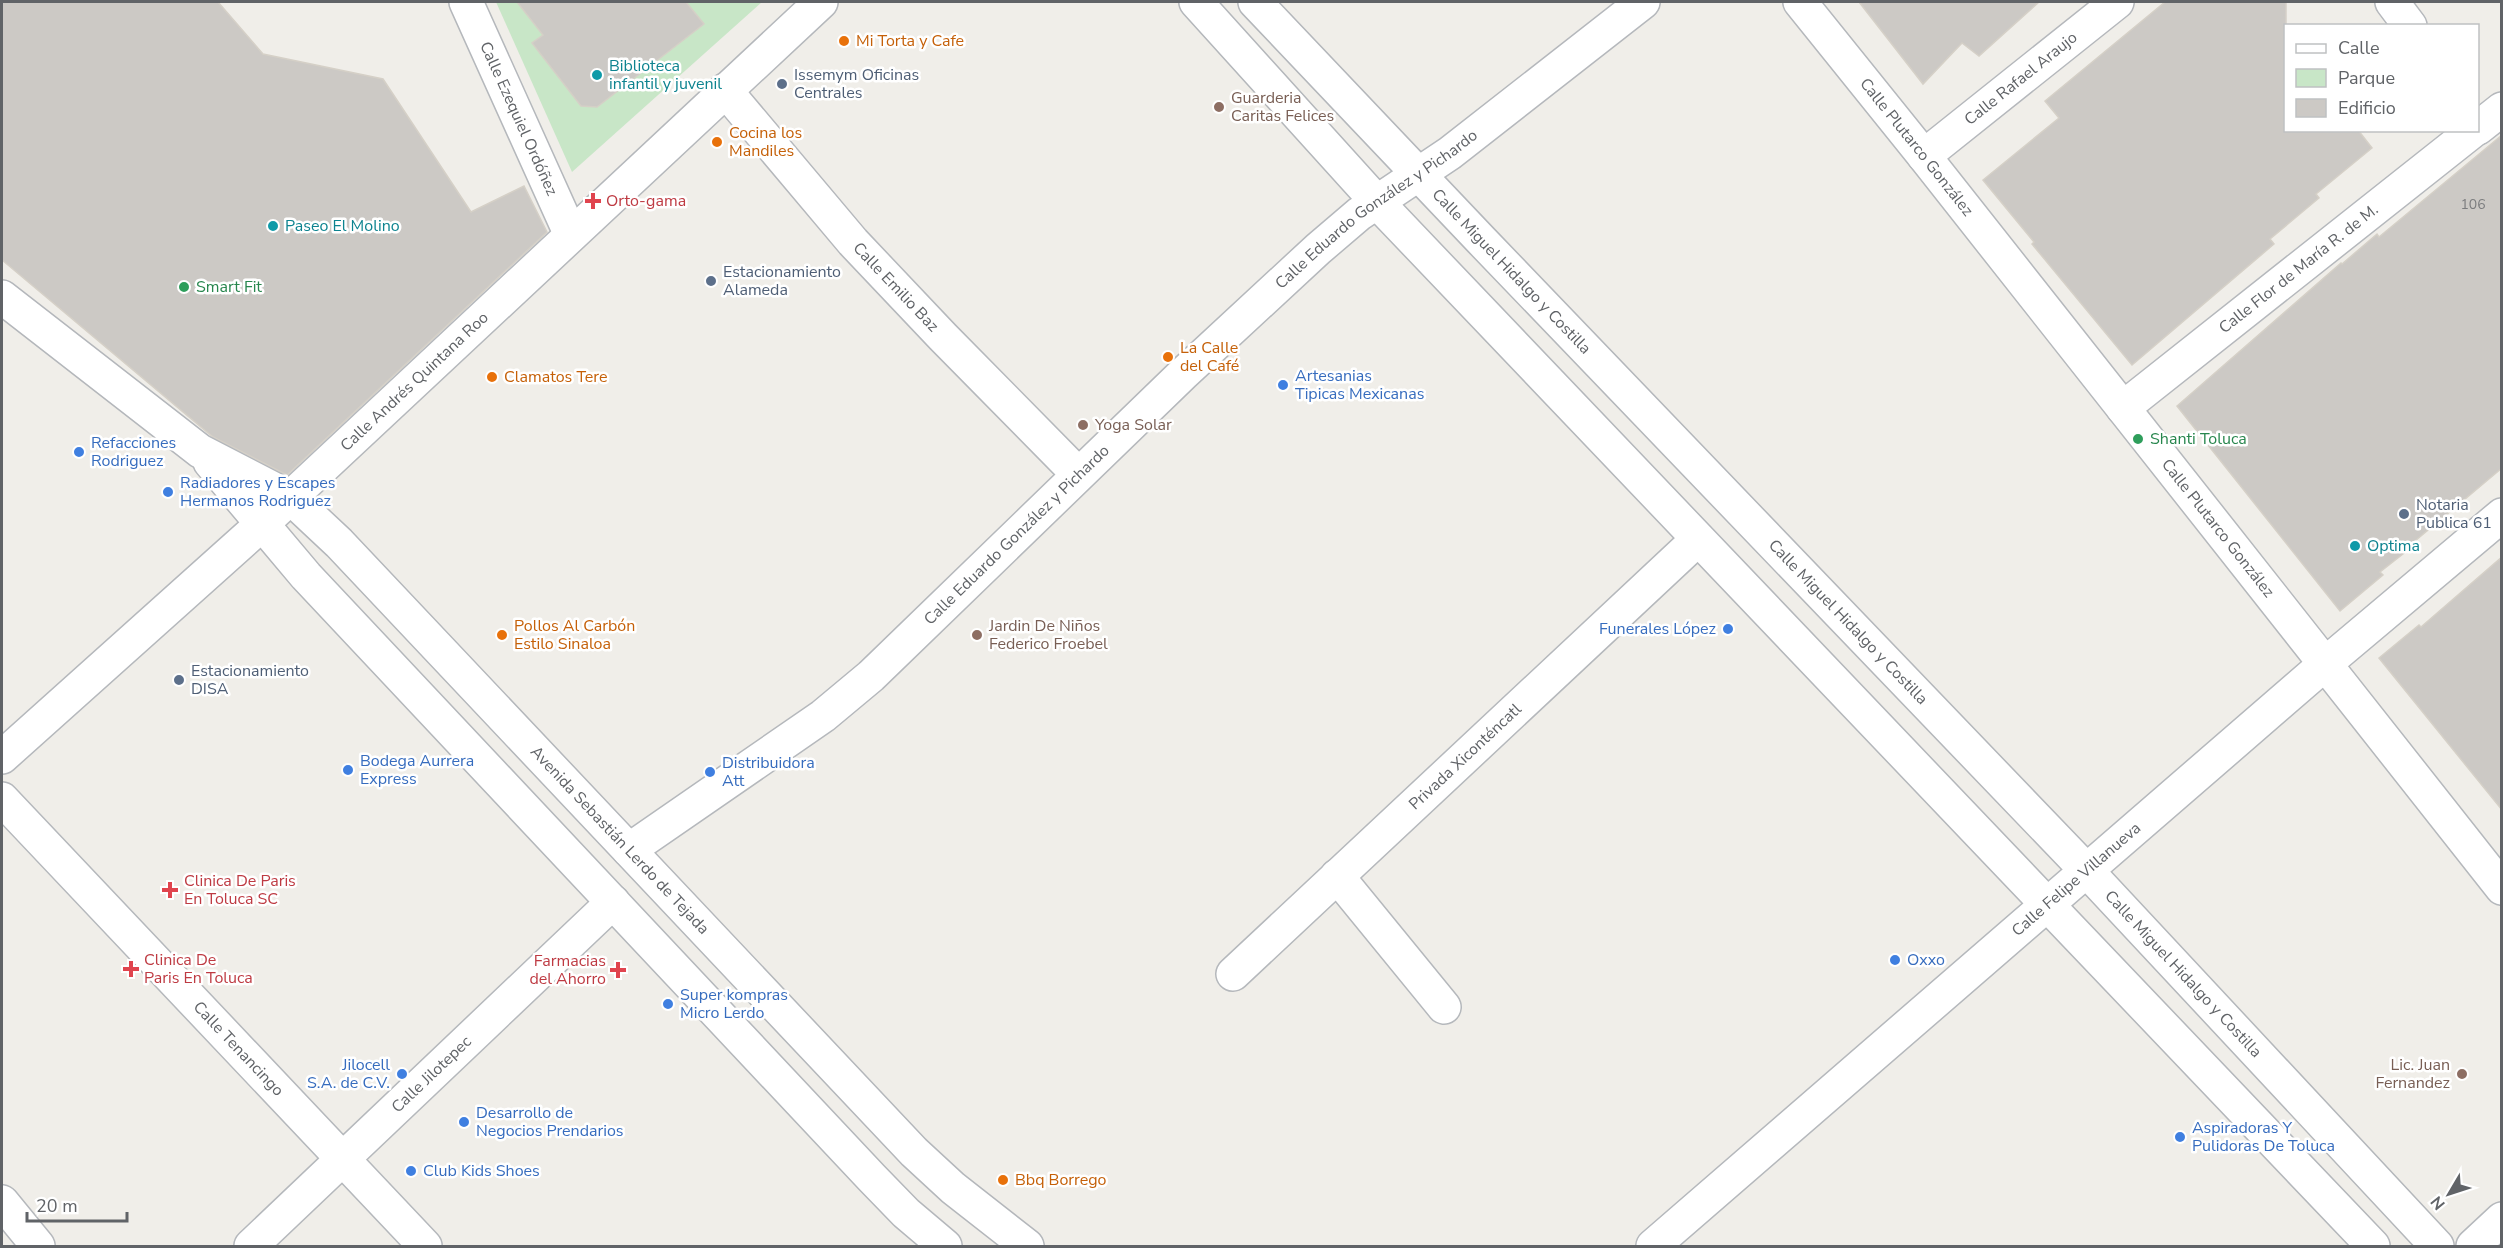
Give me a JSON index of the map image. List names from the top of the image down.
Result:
{
  "streets": {
    "street": [
      "Calle Rafael Araujo",
      "Calle Ezequiel Ordóñez",
      "Calle Plutarco González",
      "Calle Eduardo González y Pichardo",
      "Calle Flor de María R. de M.",
      "Calle Miguel Hidalgo y Costilla",
      "Calle Emilio Baz",
      "Calle Andrés Quintana Roo",
      "Privada Xiconténcatl",
      "Avenida Sebastián Lerdo de Tejada",
      "Calle Felipe Villanueva",
      "Calle Tenancingo",
      "Calle Jilotepec"
    ]
  },
  "crossings": [
    ["Calle Rafael Araujo", "Calle Plutarco González"],
    ["Calle Ezequiel Ordóñez", "Calle Andrés Quintana Roo"],
    ["Calle Plutarco González", "Calle Flor de María R. de M."],
    ["Calle Plutarco González", "Calle Felipe Villanueva"],
    ["Calle Eduardo González y Pichardo", "Calle Miguel Hidalgo y Costilla"],
    ["Calle Eduardo González y Pichardo", "Calle Emilio Baz"],
    ["Calle Eduardo González y Pichardo", "Avenida Sebastián Lerdo de Tejada"],
    ["Calle Miguel Hidalgo y Costilla", "Calle Felipe Villanueva"],
    ["Calle Emilio Baz", "Calle Andrés Quintana Roo"],
    ["Calle Andrés Quintana Roo", "Avenida Sebastián Lerdo de Tejada"],
    ["Avenida Sebastián Lerdo de Tejada", "Calle Jilotepec"],
    ["Calle Tenancingo", "Calle Jilotepec"]
  ],
  "places": {
    "other": [
      "Mi Torta y Cafe",
      "Biblioteca infantil y juvenil",
      "Issemym Oficinas Centrales",
      "Guarderia Caritas Felices",
      "Cocina los Mandiles",
      "Paseo El Molino",
      "Estacionamiento Alameda",
      "Smart Fit",
      "La Calle del Café",
      "Clamatos Tere",
      "Artesanias Tipicas Mexicanas",
      "Yoga Solar",
      "Shanti Toluca",
      "Refacciones Rodriguez",
      "Radiadores y Escapes Hermanos Rodriguez",
      "Notaria Publica 61",
      "Optima",
      "Funerales López",
      "Pollos Al Carbón Estilo Sinaloa",
      "Jardin De Niños Federico Froebel",
      "Estacionamiento DISA",
      "Bodega Aurrera Express",
      "Distribuidora Att",
      "Oxxo",
      "Super kompras Micro Lerdo",
      "Jilocell S.A. de C.V.",
      "Lic. Juan Fernandez",
      "Desarrollo de Negocios Prendarios",
      "Aspiradoras Y Pulidoras De Toluca",
      "Club Kids Shoes",
      "Bbq Borrego"
    ],
    "health": [
      "Orto-gama",
      "Clinica De Paris En Toluca SC",
      "Clinica De Paris En Toluca",
      "Farmacias del Ahorro"
    ]
  },
  "house_numbers": ["106"],
  "legend": ["Calle", "Parque", "Edificio"],
  "scale_bar": "20 m",
  "north": "bottom left"
}
